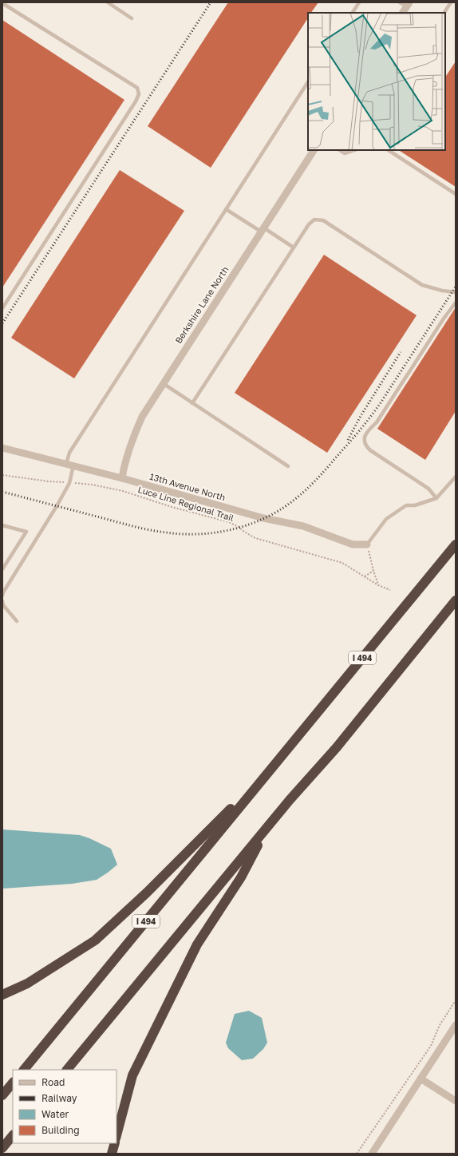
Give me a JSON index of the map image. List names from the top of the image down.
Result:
{
  "streets": {
    "highway": ["I 494"],
    "street": ["Berkshire Lane North", "13th Avenue North"],
    "path": ["Luce Line Regional Trail"]
  },
  "crossings": [
    ["Berkshire Lane North", "13th Avenue North"]
  ],
  "legend": [
    "Road",
    "Railway",
    "Water",
    "Building"
  ]
}
